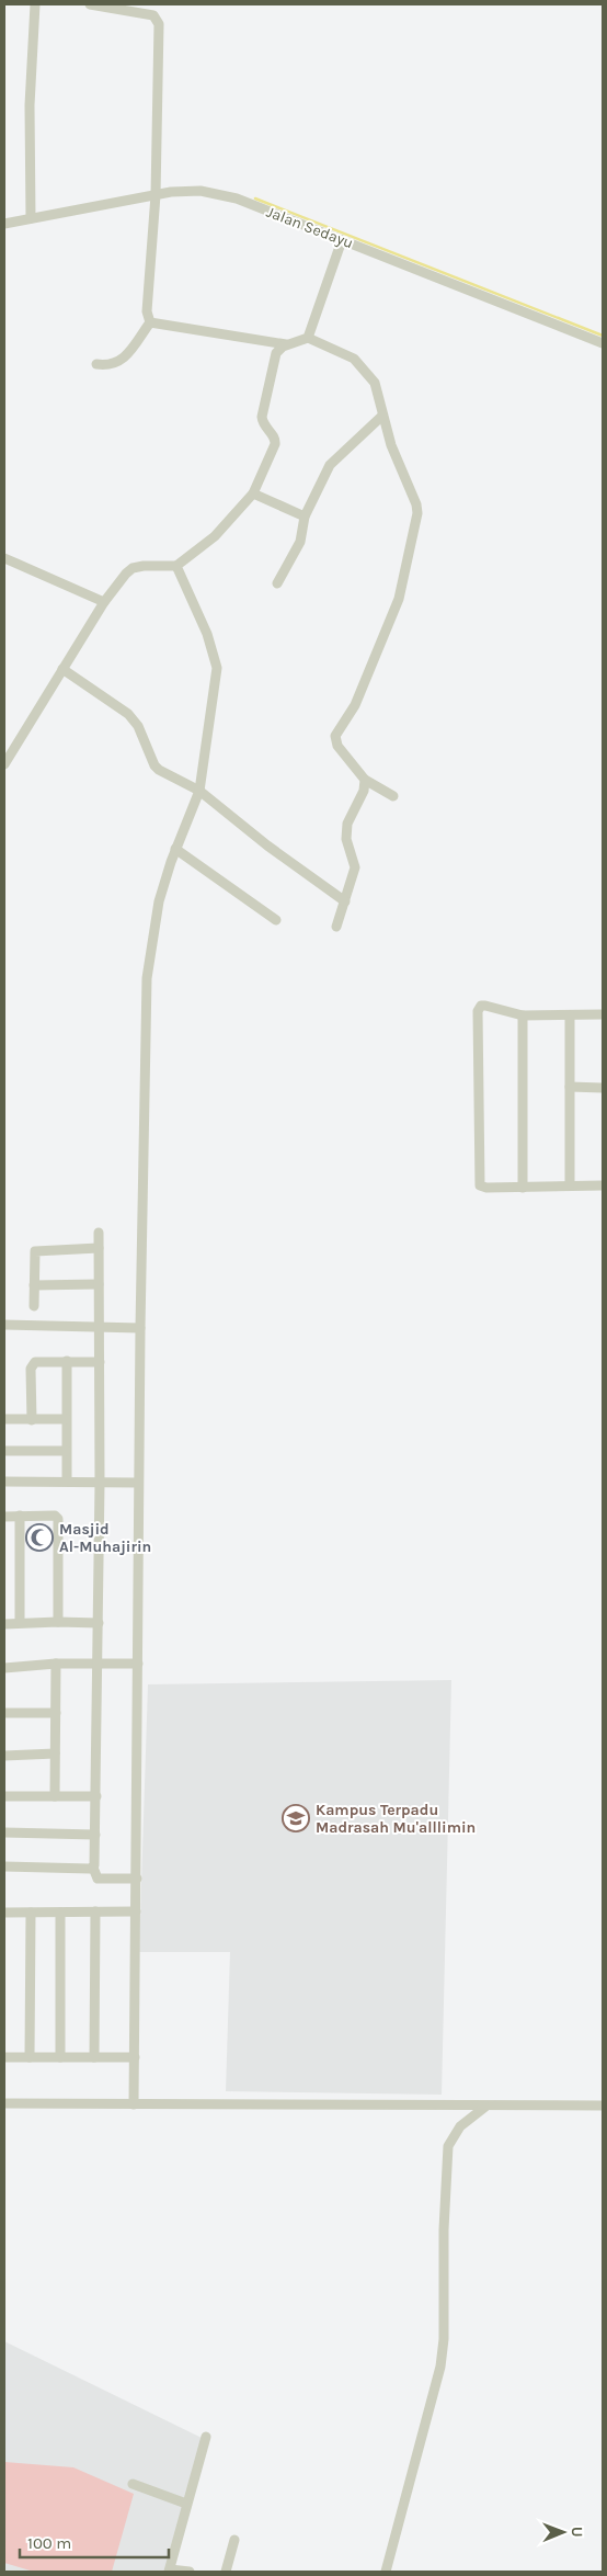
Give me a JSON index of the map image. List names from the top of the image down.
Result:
{
  "streets": {
    "street": ["Jalan Sedayu"]
  },
  "places": {
    "mosque": ["Masjid Al-Muhajirin"],
    "school or university": ["Kampus Terpadu Madrasah Mu'alllimin"]
  },
  "scale_bar": "100 m",
  "north": "right"
}
